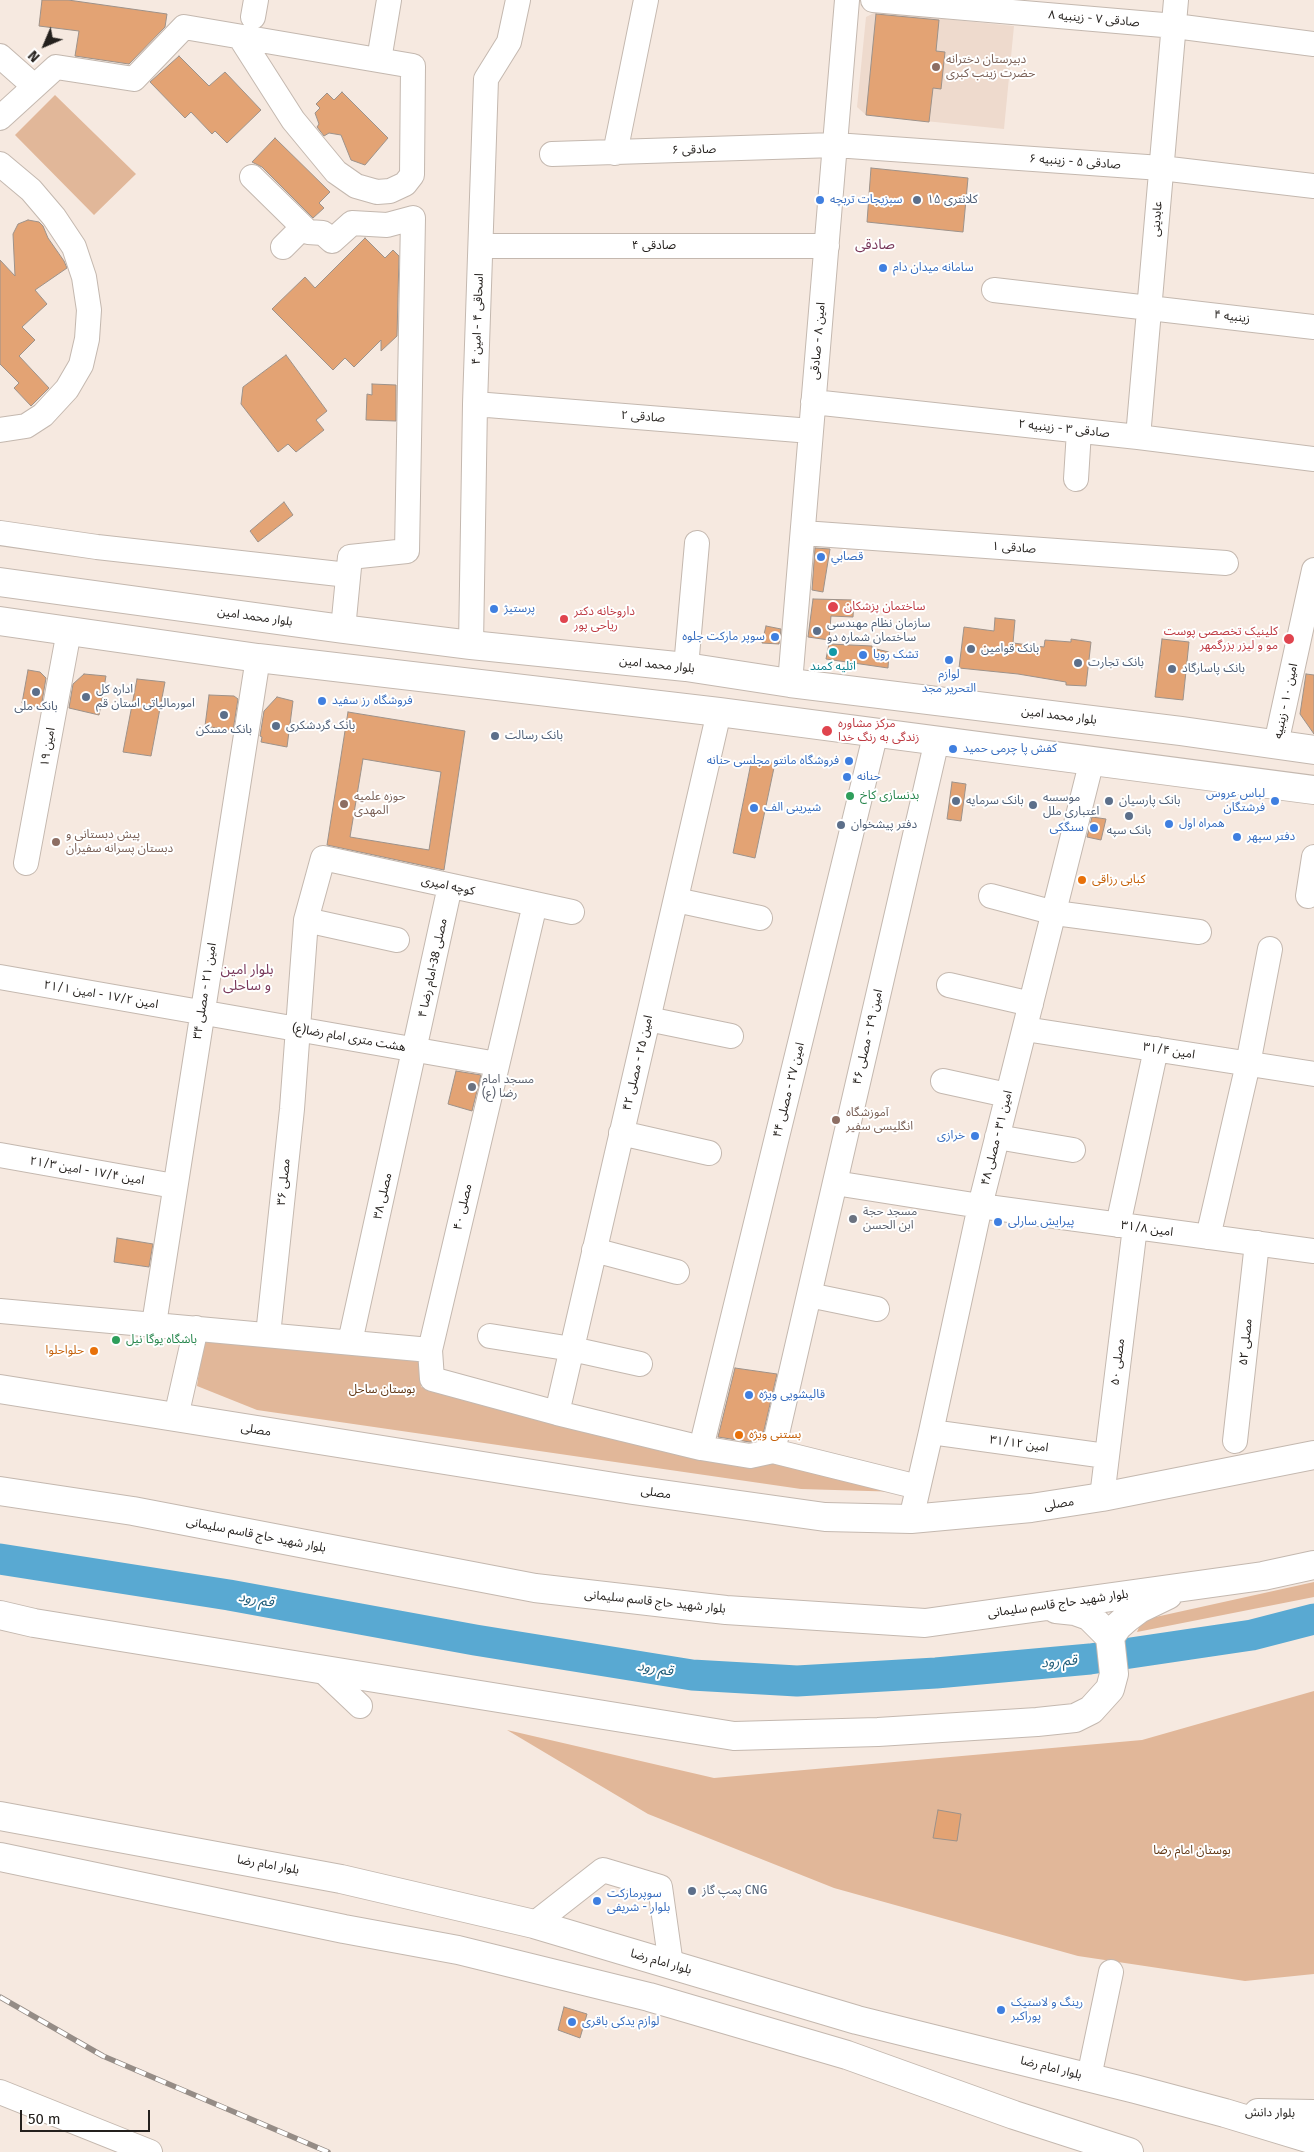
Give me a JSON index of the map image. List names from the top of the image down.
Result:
{
  "streets": {
    "main road": [
      "بلوار محمد امین",
      "مصلی",
      "بلوار شهید حاج قاسم سلیمانی",
      "بلوار امام رضا",
      "بلوار دانش"
    ],
    "street": [
      "صادقی ۷ - زینبیه ۸",
      "صادقی ۶",
      "صادقی ۵ - زینبیه ۶",
      "عابدینی",
      "صادقی ۴",
      "زینبیه ۴",
      "اسحاقی ۴ - امین ۴",
      "امین ۸ - صادقی",
      "صادقی ۲",
      "صادقی ۳ - زینبیه ۲",
      "صادقی ۱",
      "امین ۱۰ - زینبیه",
      "امین ۱۹",
      "کوچه امیری",
      "مصلی 38-امام رضا ۴",
      "امین ۲۱ - مصلی ۳۴",
      "امین ۱۷/۲ - امین ۲۱/۱",
      "امین ۲۹ - مصلی ۴۶",
      "هشت متری امام رضا(ع)",
      "امین ۳۱/۴",
      "امین ۲۵ - مصلی ۴۲",
      "امین ۲۷ - مصلی ۴۴",
      "امین ۳۱ - مصلی ۴۸",
      "امین ۱۷/۴ - امین ۲۱/۳",
      "مصلی ۳۶",
      "مصلی ۳۸",
      "مصلی ۴۰",
      "امین ۳۱/۸",
      "مصلی ۵۲",
      "مصلی ۵۰",
      "امین ۳۱/۱۲"
    ]
  },
  "crossings": [
    ["صادقی ۷ - زینبیه ۸", "عابدینی"],
    ["صادقی ۶", "صادقی ۵ - زینبیه ۶"],
    ["صادقی ۶", "امین ۸ - صادقی"],
    ["صادقی ۵ - زینبیه ۶", "عابدینی"],
    ["صادقی ۵ - زینبیه ۶", "امین ۸ - صادقی"],
    ["عابدینی", "زینبیه ۴"],
    ["عابدینی", "صادقی ۳ - زینبیه ۲"],
    ["صادقی ۴", "اسحاقی ۴ - امین ۴"],
    ["صادقی ۴", "امین ۸ - صادقی"],
    ["اسحاقی ۴ - امین ۴", "صادقی ۲"],
    ["اسحاقی ۴ - امین ۴", "بلوار محمد امین"],
    ["امین ۸ - صادقی", "صادقی ۲"],
    ["امین ۸ - صادقی", "صادقی ۳ - زینبیه ۲"],
    ["امین ۸ - صادقی", "صادقی ۱"],
    ["امین ۸ - صادقی", "بلوار محمد امین"],
    ["بلوار محمد امین", "امین ۱۰ - زینبیه"],
    ["کوچه امیری", "مصلی 38-امام رضا ۴"],
    ["کوچه امیری", "مصلی ۳۶"],
    ["کوچه امیری", "مصلی ۴۰"],
    ["مصلی 38-امام رضا ۴", "هشت متری امام رضا(ع)"],
    ["مصلی 38-امام رضا ۴", "مصلی ۳۸"],
    ["امین ۲۱ - مصلی ۳۴", "امین ۱۷/۲ - امین ۲۱/۱"],
    ["امین ۲۱ - مصلی ۳۴", "هشت متری امام رضا(ع)"],
    ["امین ۲۱ - مصلی ۳۴", "امین ۱۷/۴ - امین ۲۱/۳"],
    ["امین ۱۷/۲ - امین ۲۱/۱", "هشت متری امام رضا(ع)"],
    ["امین ۲۹ - مصلی ۴۶", "امین ۳۱/۸"],
    ["هشت متری امام رضا(ع)", "مصلی ۳۶"],
    ["هشت متری امام رضا(ع)", "مصلی ۳۸"],
    ["هشت متری امام رضا(ع)", "مصلی ۴۰"],
    ["امین ۳۱/۴", "امین ۳۱ - مصلی ۴۸"],
    ["امین ۳۱/۴", "مصلی ۵۰"],
    ["امین ۲۵ - مصلی ۴۲", "مصلی ۴۰"],
    ["امین ۳۱ - مصلی ۴۸", "امین ۳۱/۸"],
    ["امین ۳۱ - مصلی ۴۸", "مصلی"],
    ["امین ۳۱ - مصلی ۴۸", "امین ۳۱/۱۲"],
    ["امین ۳۱/۸", "مصلی ۵۲"],
    ["امین ۳۱/۸", "مصلی ۵۰"],
    ["مصلی ۵۰", "مصلی"],
    ["مصلی ۵۰", "امین ۳۱/۱۲"],
    ["بلوار امام رضا", "بلوار دانش"]
  ],
  "districts": ["صادقی", "بلوار امین و ساحلی"],
  "water": ["قم رود"],
  "parks": ["بوستان ساحل", "بوستان امام رضا"],
  "places": [
    "دبیرستان دخترانه حضرت زینب کبری",
    "سبزیجات تربچه",
    "کلانتری ۱۵",
    "سامانه میدان دام",
    "قصابیِ",
    "ساختمان پزشکان",
    "پرستیژ",
    "داروخانه دکتر ریاحی پور",
    "سازمان نظام مهندسی ساختمان شماره دو",
    "سوپر مارکت جلوه",
    "کلینیک تخصصی پوست مو و لیزر بزرگمهر",
    "بانک قوامین",
    "اتلیه کمند",
    "تشک رویا",
    "لوازم التحریر مجد",
    "بانک تجارت",
    "بانک پاسارگاد",
    "بانک ملی",
    "اداره کل امورمالیاتی استان قم",
    "فروشگاه رز سفید",
    "بانک مسکن",
    "بانک گردشکری",
    "مرکز مشاوره زندگی به رنگ خدا",
    "بانک رسالت",
    "کفش پا چرمی حمید",
    "فروشگاه مانتو مجلسی حنانه",
    "حنانه",
    "بدنسازی کاخ",
    "بانک سرمایه",
    "بانک پارسیان",
    "لباس عروس فرشتگان",
    "حوزه علمیه المهدی",
    "موسسه اعتباری ملل",
    "شیرینی الف",
    "بانک سپه",
    "همراه اول",
    "دفتر پیشخوان",
    "سنگکی",
    "دفتر سپهر",
    "پیش دبستانی و دبستان پسرانه سفیران",
    "کبابی رزاقی",
    "مسجد امام رضا (ع)",
    "آموزشگاه انگلیسی سفیر",
    "خرازی",
    "مسجد حجة ابن الحسن",
    "پیرایش سارلی",
    "باشگاه یوگا نیل",
    "حلواحلوا",
    "قالیشویی ویژه",
    "بستنی ویژه",
    "پمپ گاز CNG",
    "سوپرمارکت بلوار - شریفی",
    "رینگ و لاستیک پوراکبر",
    "لوازم یدکی باقری"
  ],
  "scale_bar": "50 m",
  "north": "bottom left"
}
